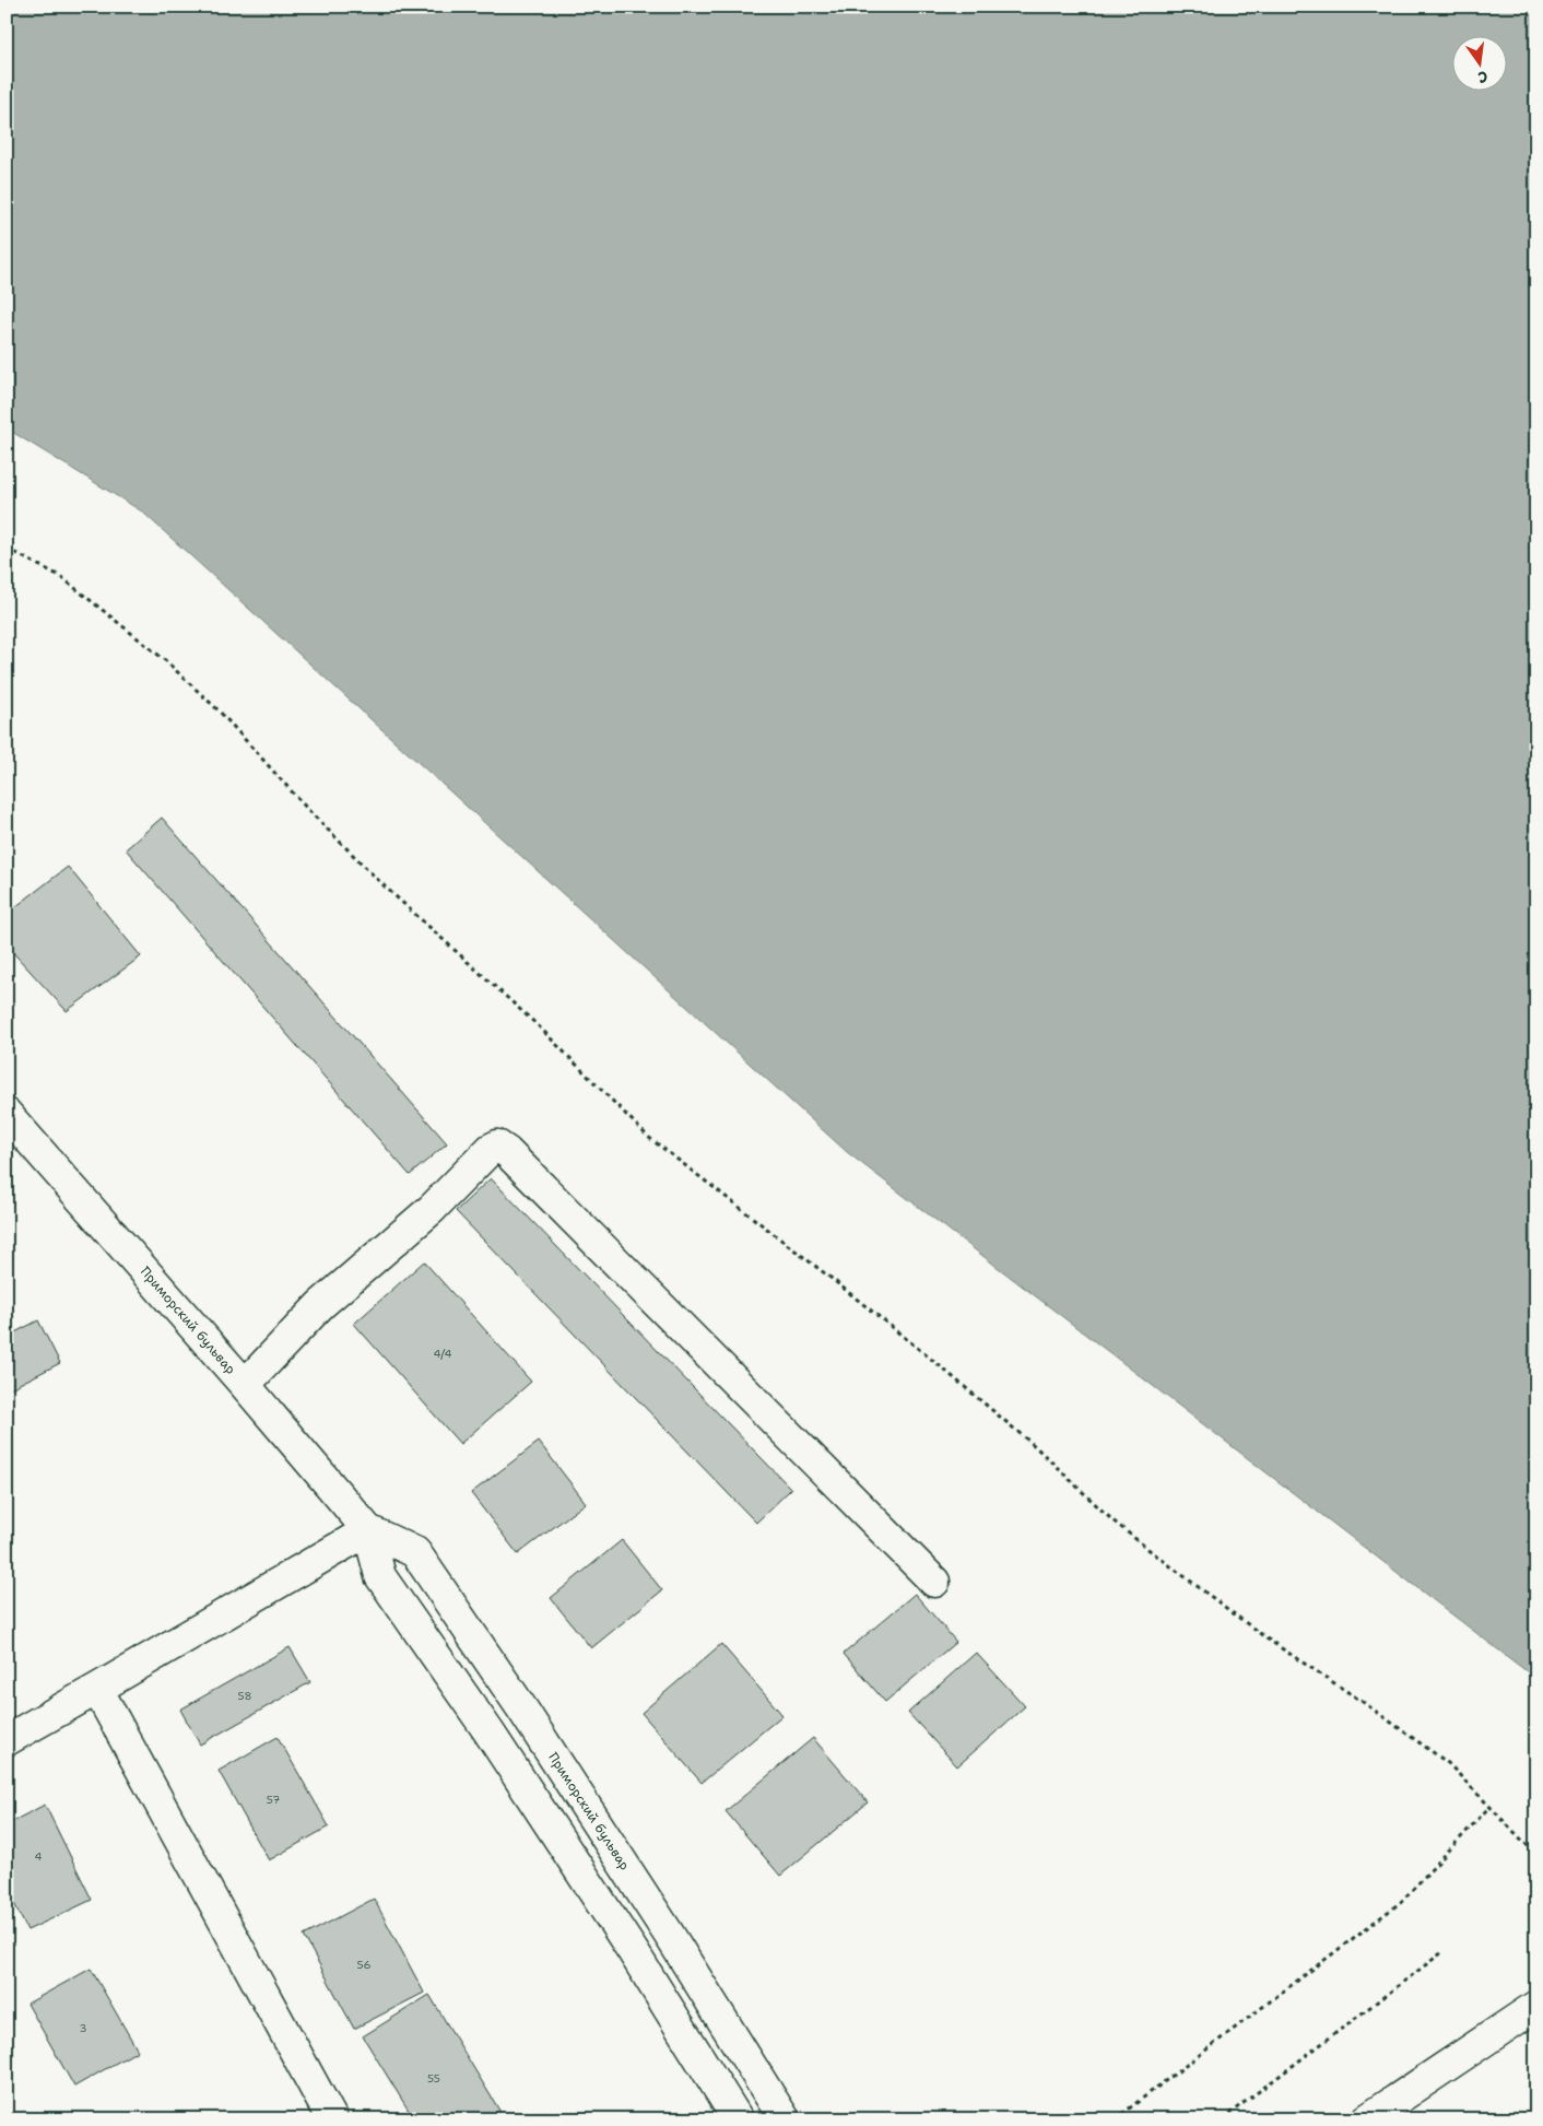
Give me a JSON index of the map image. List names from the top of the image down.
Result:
{
  "streets": {
    "street": ["Приморский бульвар"]
  },
  "house_numbers": [
    "4/4",
    "58",
    "57",
    "4",
    "56",
    "3",
    "55"
  ],
  "north": "bottom"
}
